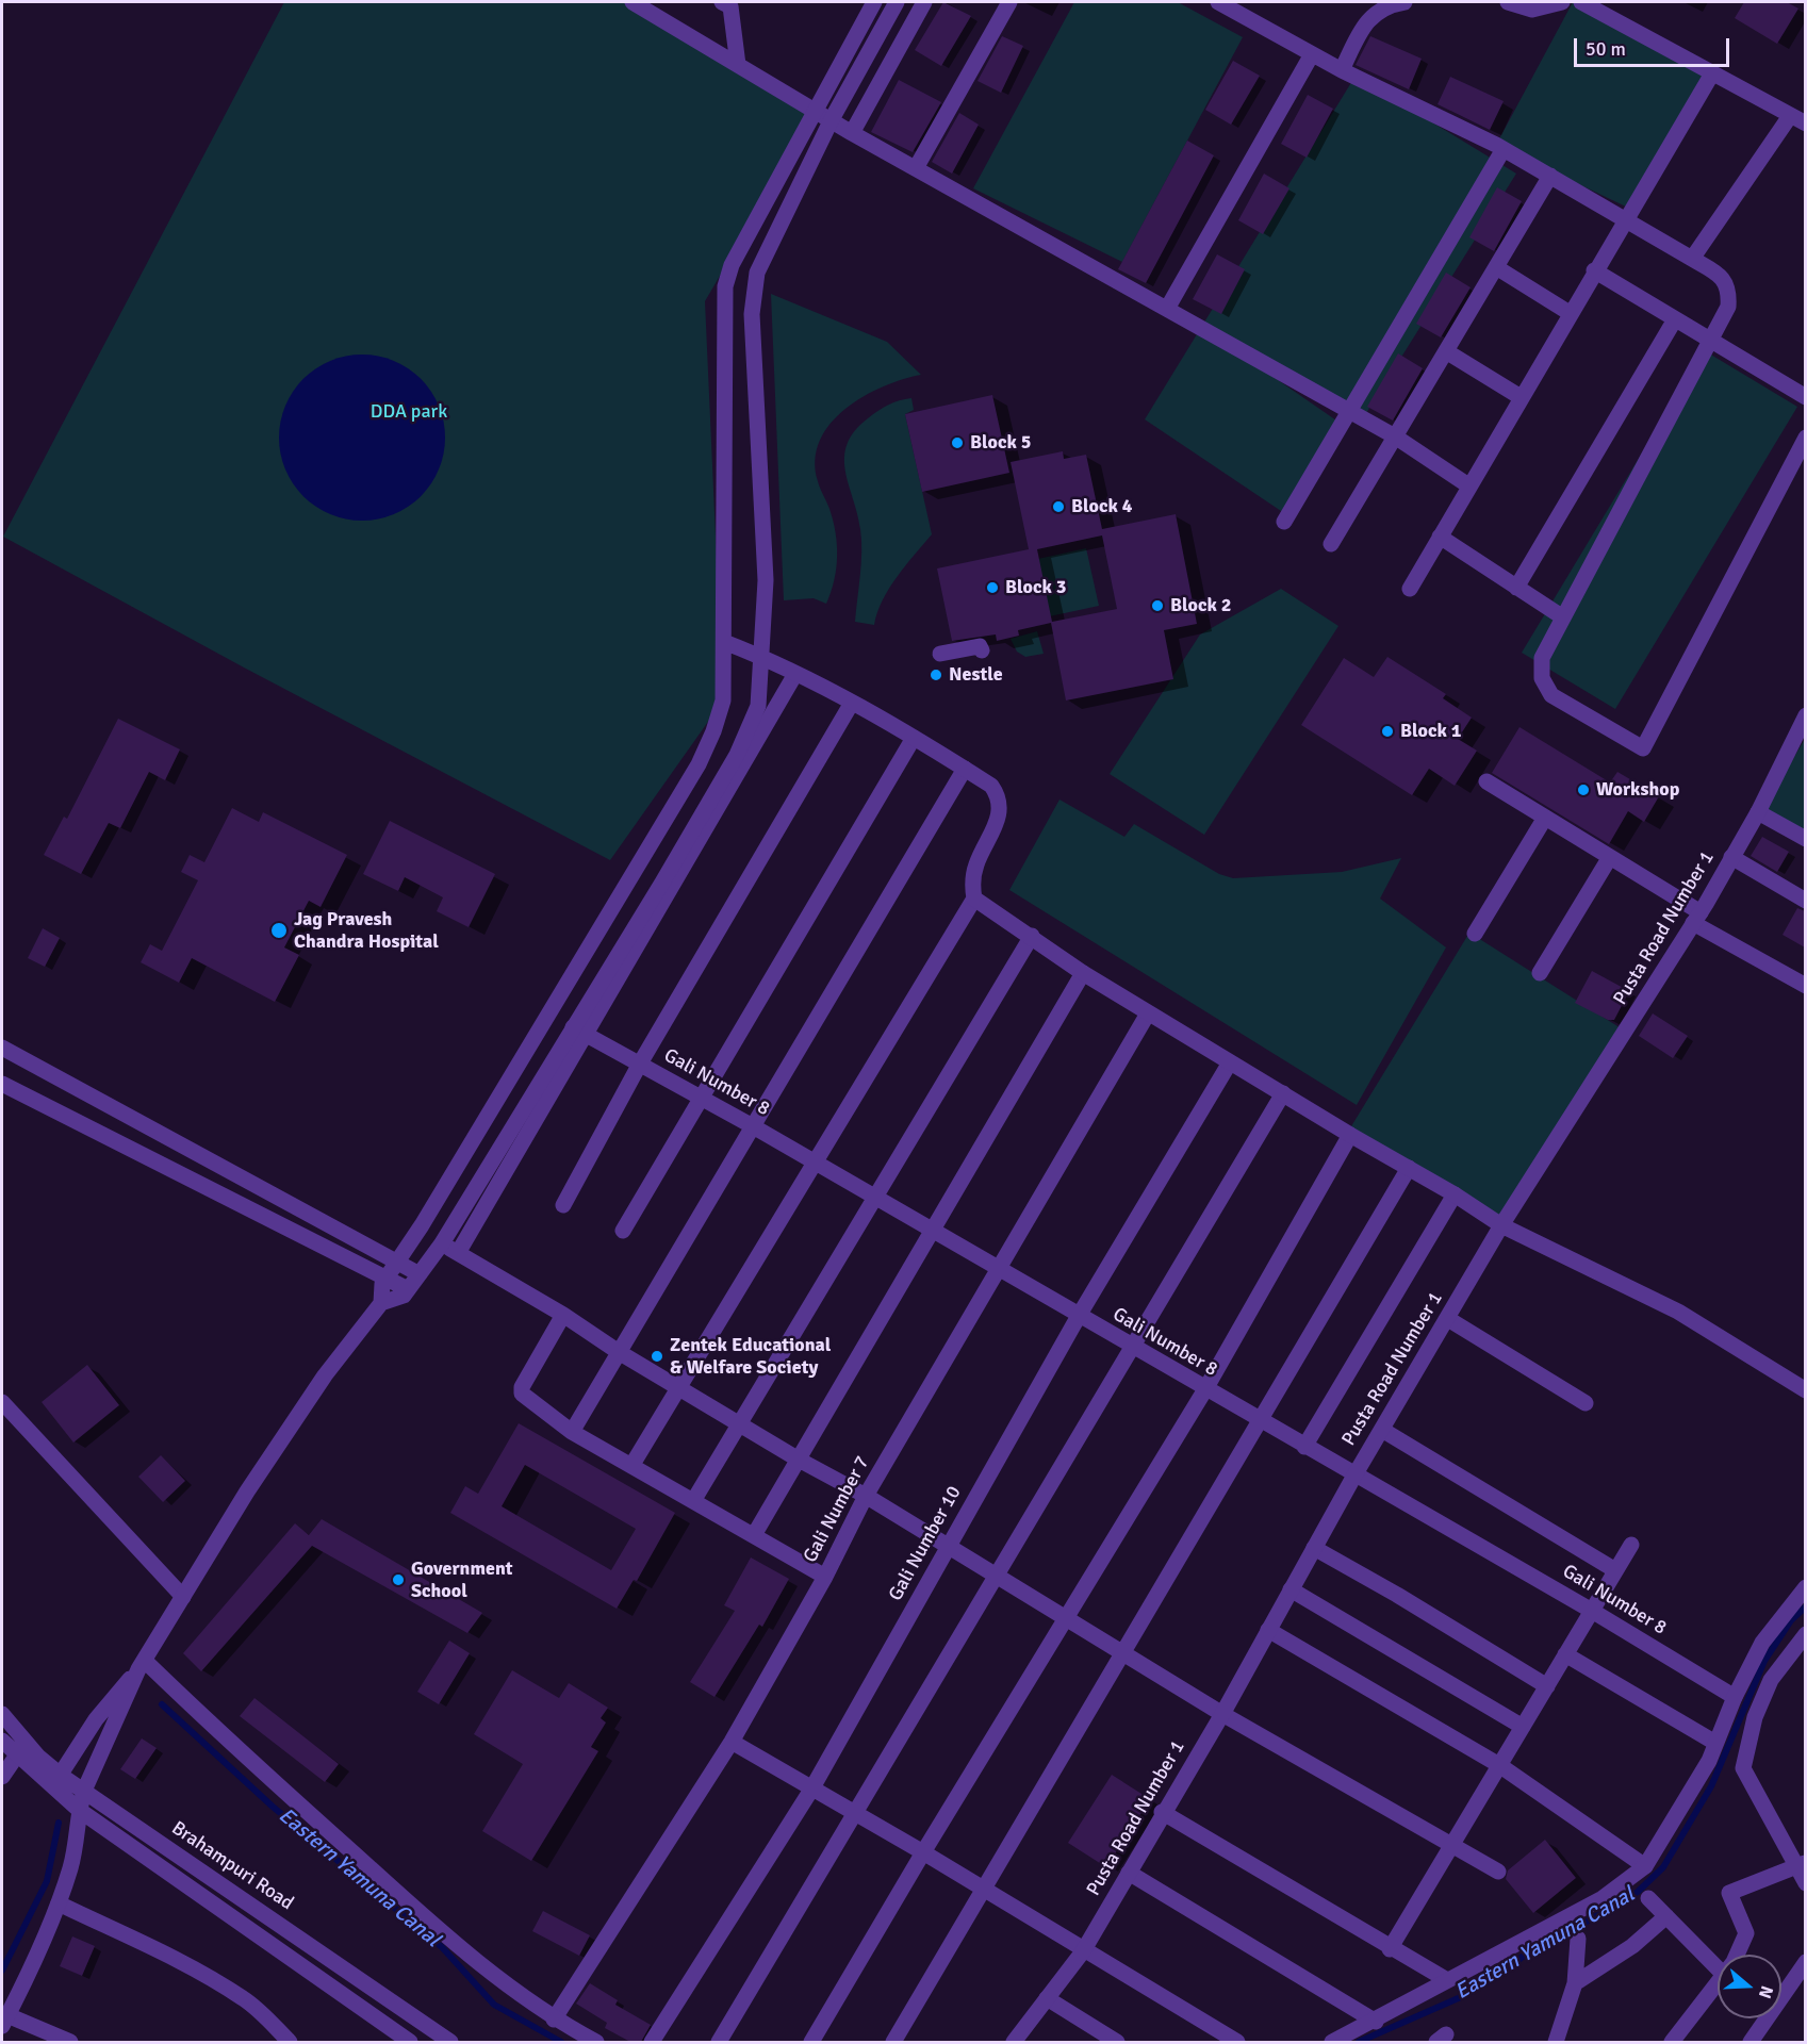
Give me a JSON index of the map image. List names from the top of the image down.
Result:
{
  "streets": {
    "street": [
      "Pusta Road Number 1",
      "Gali Number 8",
      "Gali Number 7",
      "Gali Number 10",
      "Brahampuri Road"
    ]
  },
  "crossings": [
    ["Pusta Road Number 1", "Gali Number 8"],
    ["Gali Number 8", "Gali Number 7"],
    ["Gali Number 8", "Gali Number 10"]
  ],
  "water": ["Eastern Yamuna Canal"],
  "parks": ["DDA park"],
  "places": [
    "Block 5",
    "Block 4",
    "Block 3",
    "Block 2",
    "Nestle",
    "Block 1",
    "Workshop",
    "Jag Pravesh Chandra Hospital",
    "Zentek Educational & Welfare Society",
    "Government School"
  ],
  "scale_bar": "50 m",
  "north": "right"
}
